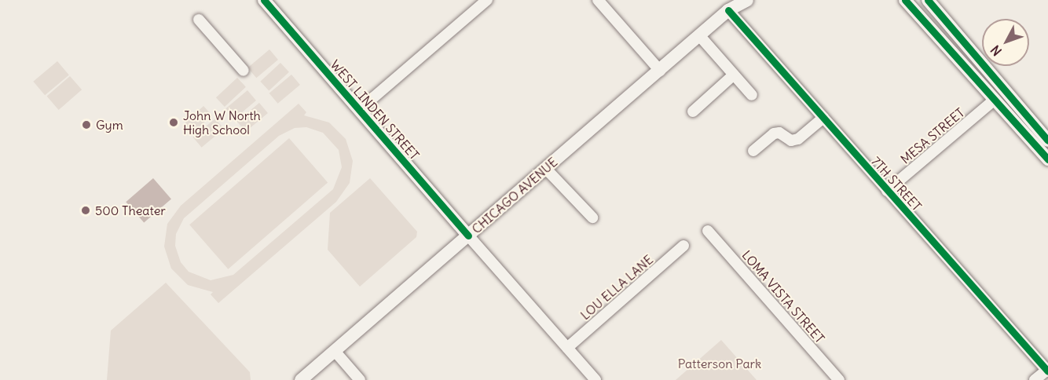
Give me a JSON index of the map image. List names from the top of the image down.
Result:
{
  "streets": {
    "main road": ["WEST LINDEN STREET", "CHICAGO AVENUE"],
    "street": [
      "MESA STREET",
      "7TH STREET",
      "LOU ELLA LANE",
      "LOMA VISTA STREET"
    ]
  },
  "crossings": [
    ["WEST LINDEN STREET", "CHICAGO AVENUE"],
    ["WEST LINDEN STREET", "LOU ELLA LANE"],
    ["MESA STREET", "7TH STREET"],
    ["7TH STREET", "CHICAGO AVENUE"]
  ],
  "parks": ["Patterson Park"],
  "places": ["John W North High School", "Gym", "500 Theater"],
  "north": "bottom left"
}
